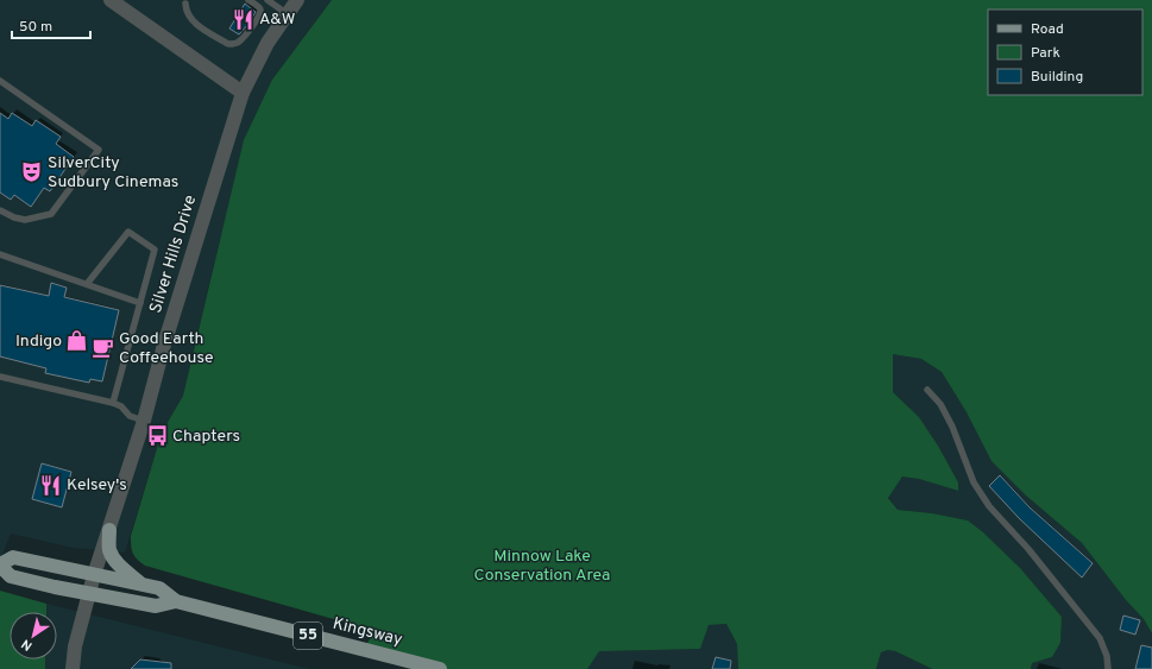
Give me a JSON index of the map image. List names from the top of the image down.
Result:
{
  "streets": {
    "main road": ["Kingsway", "55"],
    "street": ["Silver Hills Drive"]
  },
  "crossings": [
    ["Silver Hills Drive", "Kingsway"]
  ],
  "parks": ["Minnow Lake Conservation Area"],
  "places": {
    "restaurant": ["A&W", "Kelsey's"],
    "theatre": ["SilverCity Sudbury Cinemas"],
    "shop": ["Indigo"],
    "cafe": ["Good Earth Coffeehouse"],
    "bus stop": ["Chapters"]
  },
  "legend": ["Road", "Park", "Building"],
  "scale_bar": "50 m",
  "north": "bottom left"
}
